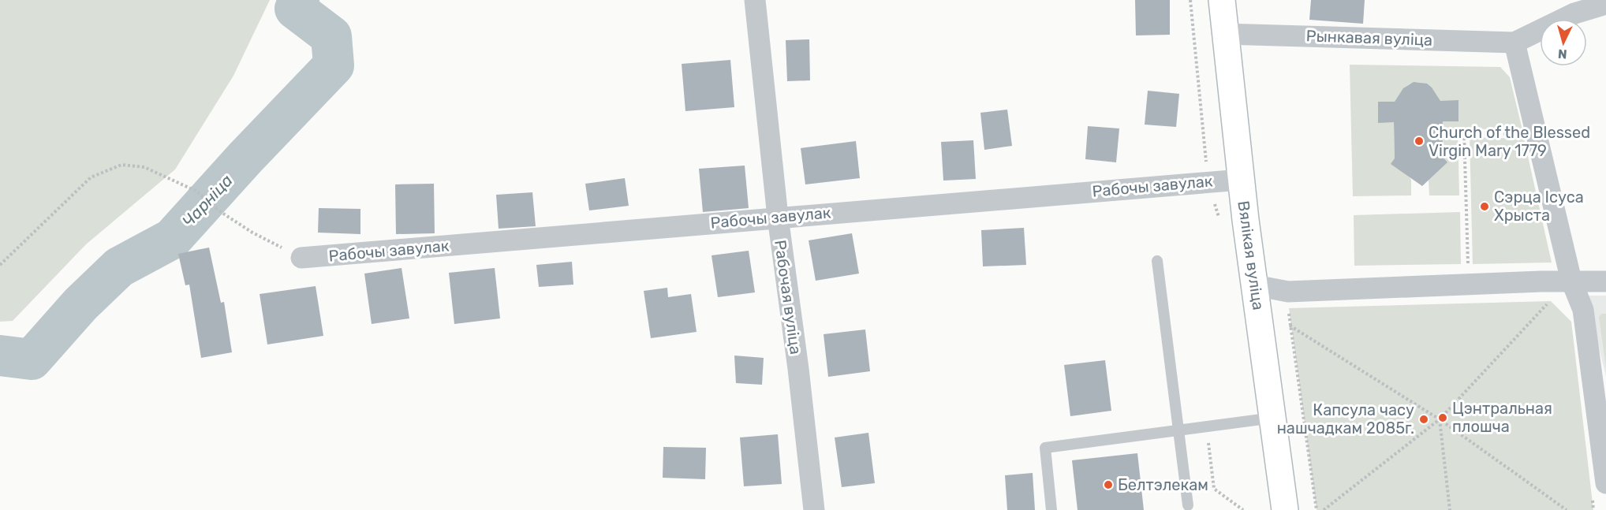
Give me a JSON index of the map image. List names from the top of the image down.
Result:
{
  "streets": {
    "main road": ["Вялікая вуліца"],
    "street": ["Рынкавая вуліца", "Рабочы завулак", "Рабочая вуліца"]
  },
  "crossings": [
    ["Рынкавая вуліца", "Вялікая вуліца"],
    ["Рабочы завулак", "Вялікая вуліца"],
    ["Рабочы завулак", "Рабочая вуліца"]
  ],
  "water": ["Чарніца"],
  "places": [
    "Church of the Blessed Virgin Mary 1779",
    "Сэрца Ісуса Хрыста",
    "Цэнтральная плошча",
    "Капсула часу нашчадкам 2085г.",
    "Белтэлекам"
  ],
  "north": "bottom"
}
